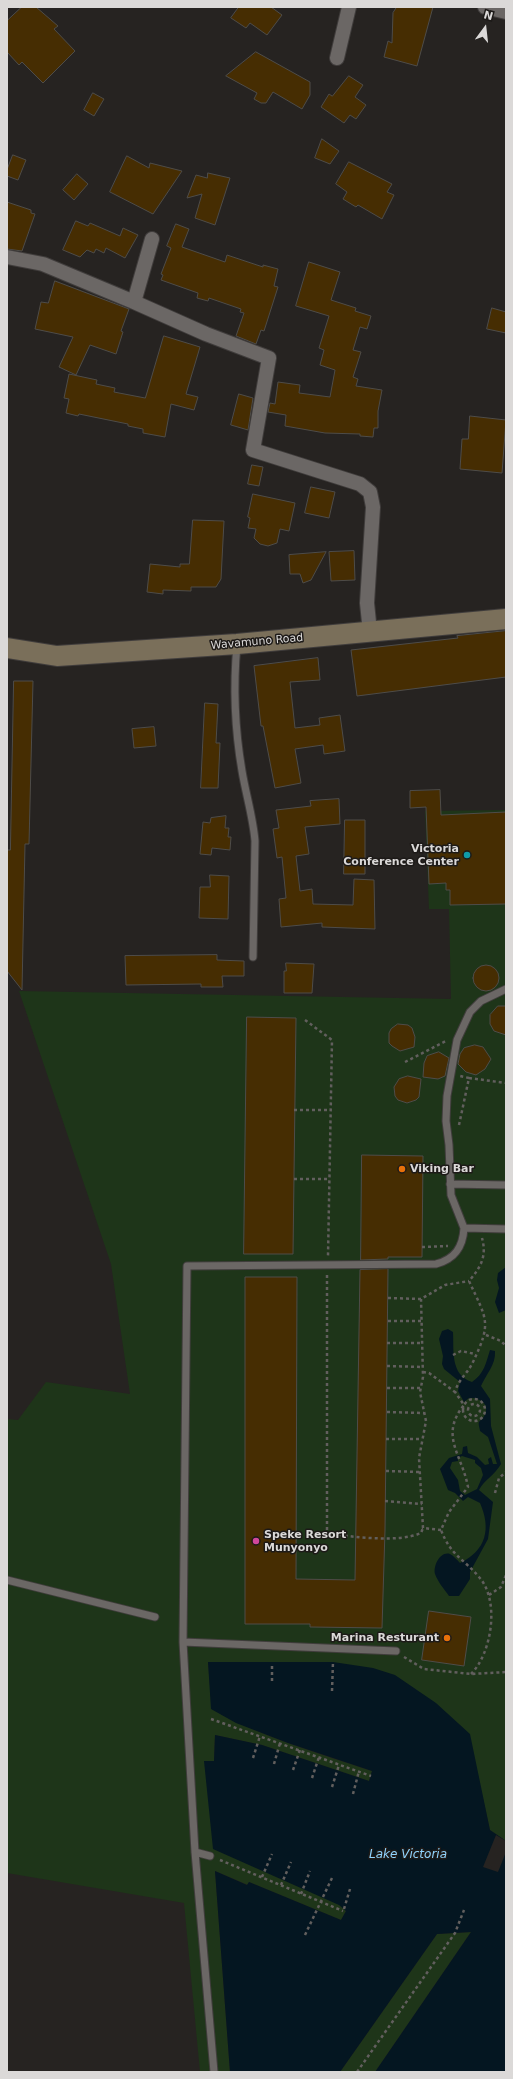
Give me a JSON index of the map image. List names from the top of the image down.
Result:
{
  "streets": {
    "main road": ["Wavamuno Road"]
  },
  "water": ["Lake Victoria"],
  "places": [
    "Victoria Conference Center",
    "Viking Bar",
    "Speke Resort Munyonyo",
    "Marina Resturant"
  ],
  "north": "top"
}
